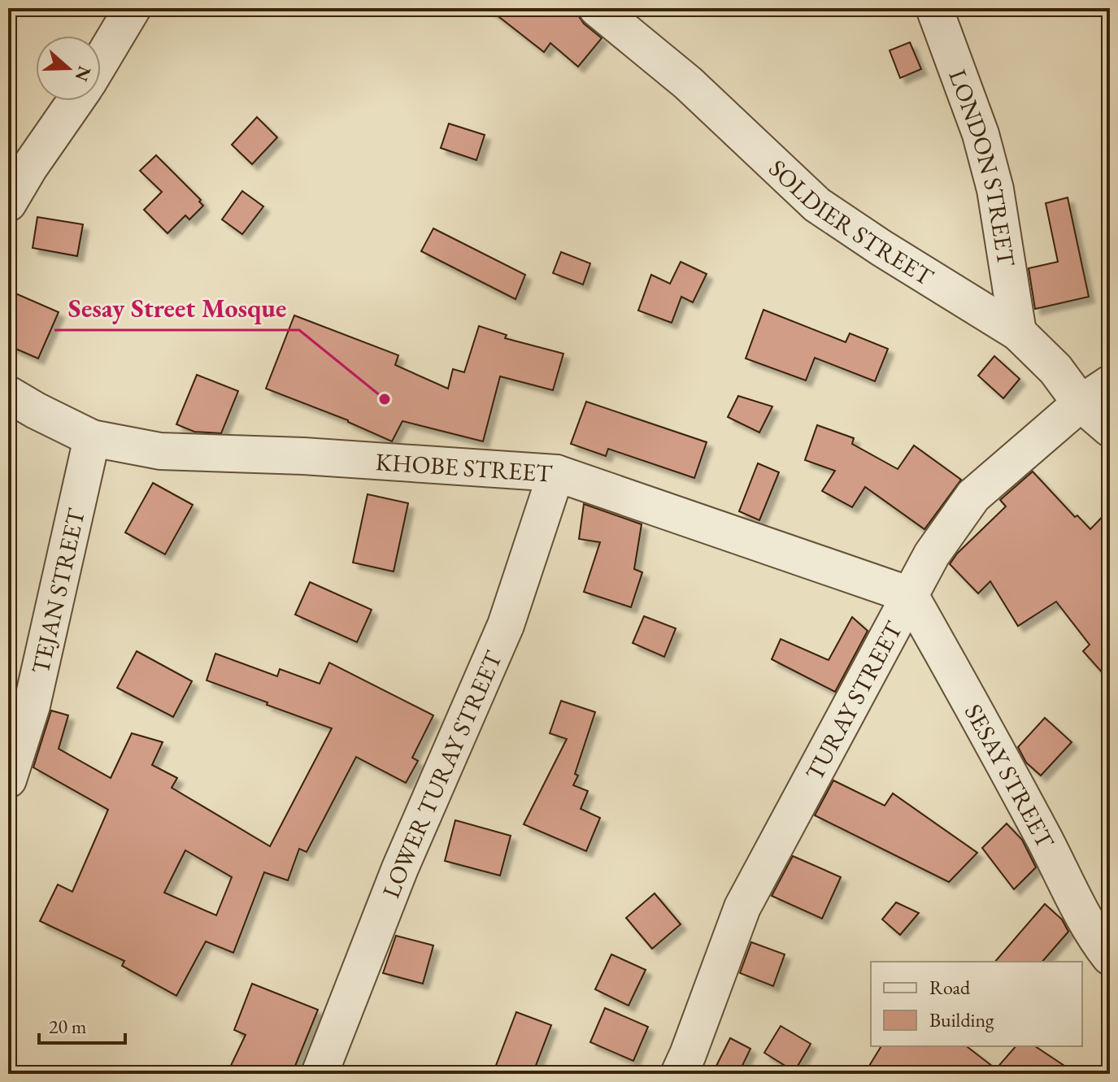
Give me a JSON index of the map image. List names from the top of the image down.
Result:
{
  "streets": {
    "street": [
      "LONDON STREET",
      "SOLDIER STREET",
      "KHOBE STREET",
      "TEJAN STREET",
      "TURAY STREET",
      "LOWER TURAY STREET",
      "SESAY STREET"
    ]
  },
  "crossings": [
    ["LONDON STREET", "SOLDIER STREET"],
    ["SOLDIER STREET", "TURAY STREET"],
    ["KHOBE STREET", "TEJAN STREET"],
    ["KHOBE STREET", "TURAY STREET"],
    ["KHOBE STREET", "LOWER TURAY STREET"],
    ["KHOBE STREET", "SESAY STREET"],
    ["TURAY STREET", "SESAY STREET"]
  ],
  "places": ["Sesay Street Mosque"],
  "legend": ["Road", "Building"],
  "scale_bar": "20 m",
  "north": "right"
}
